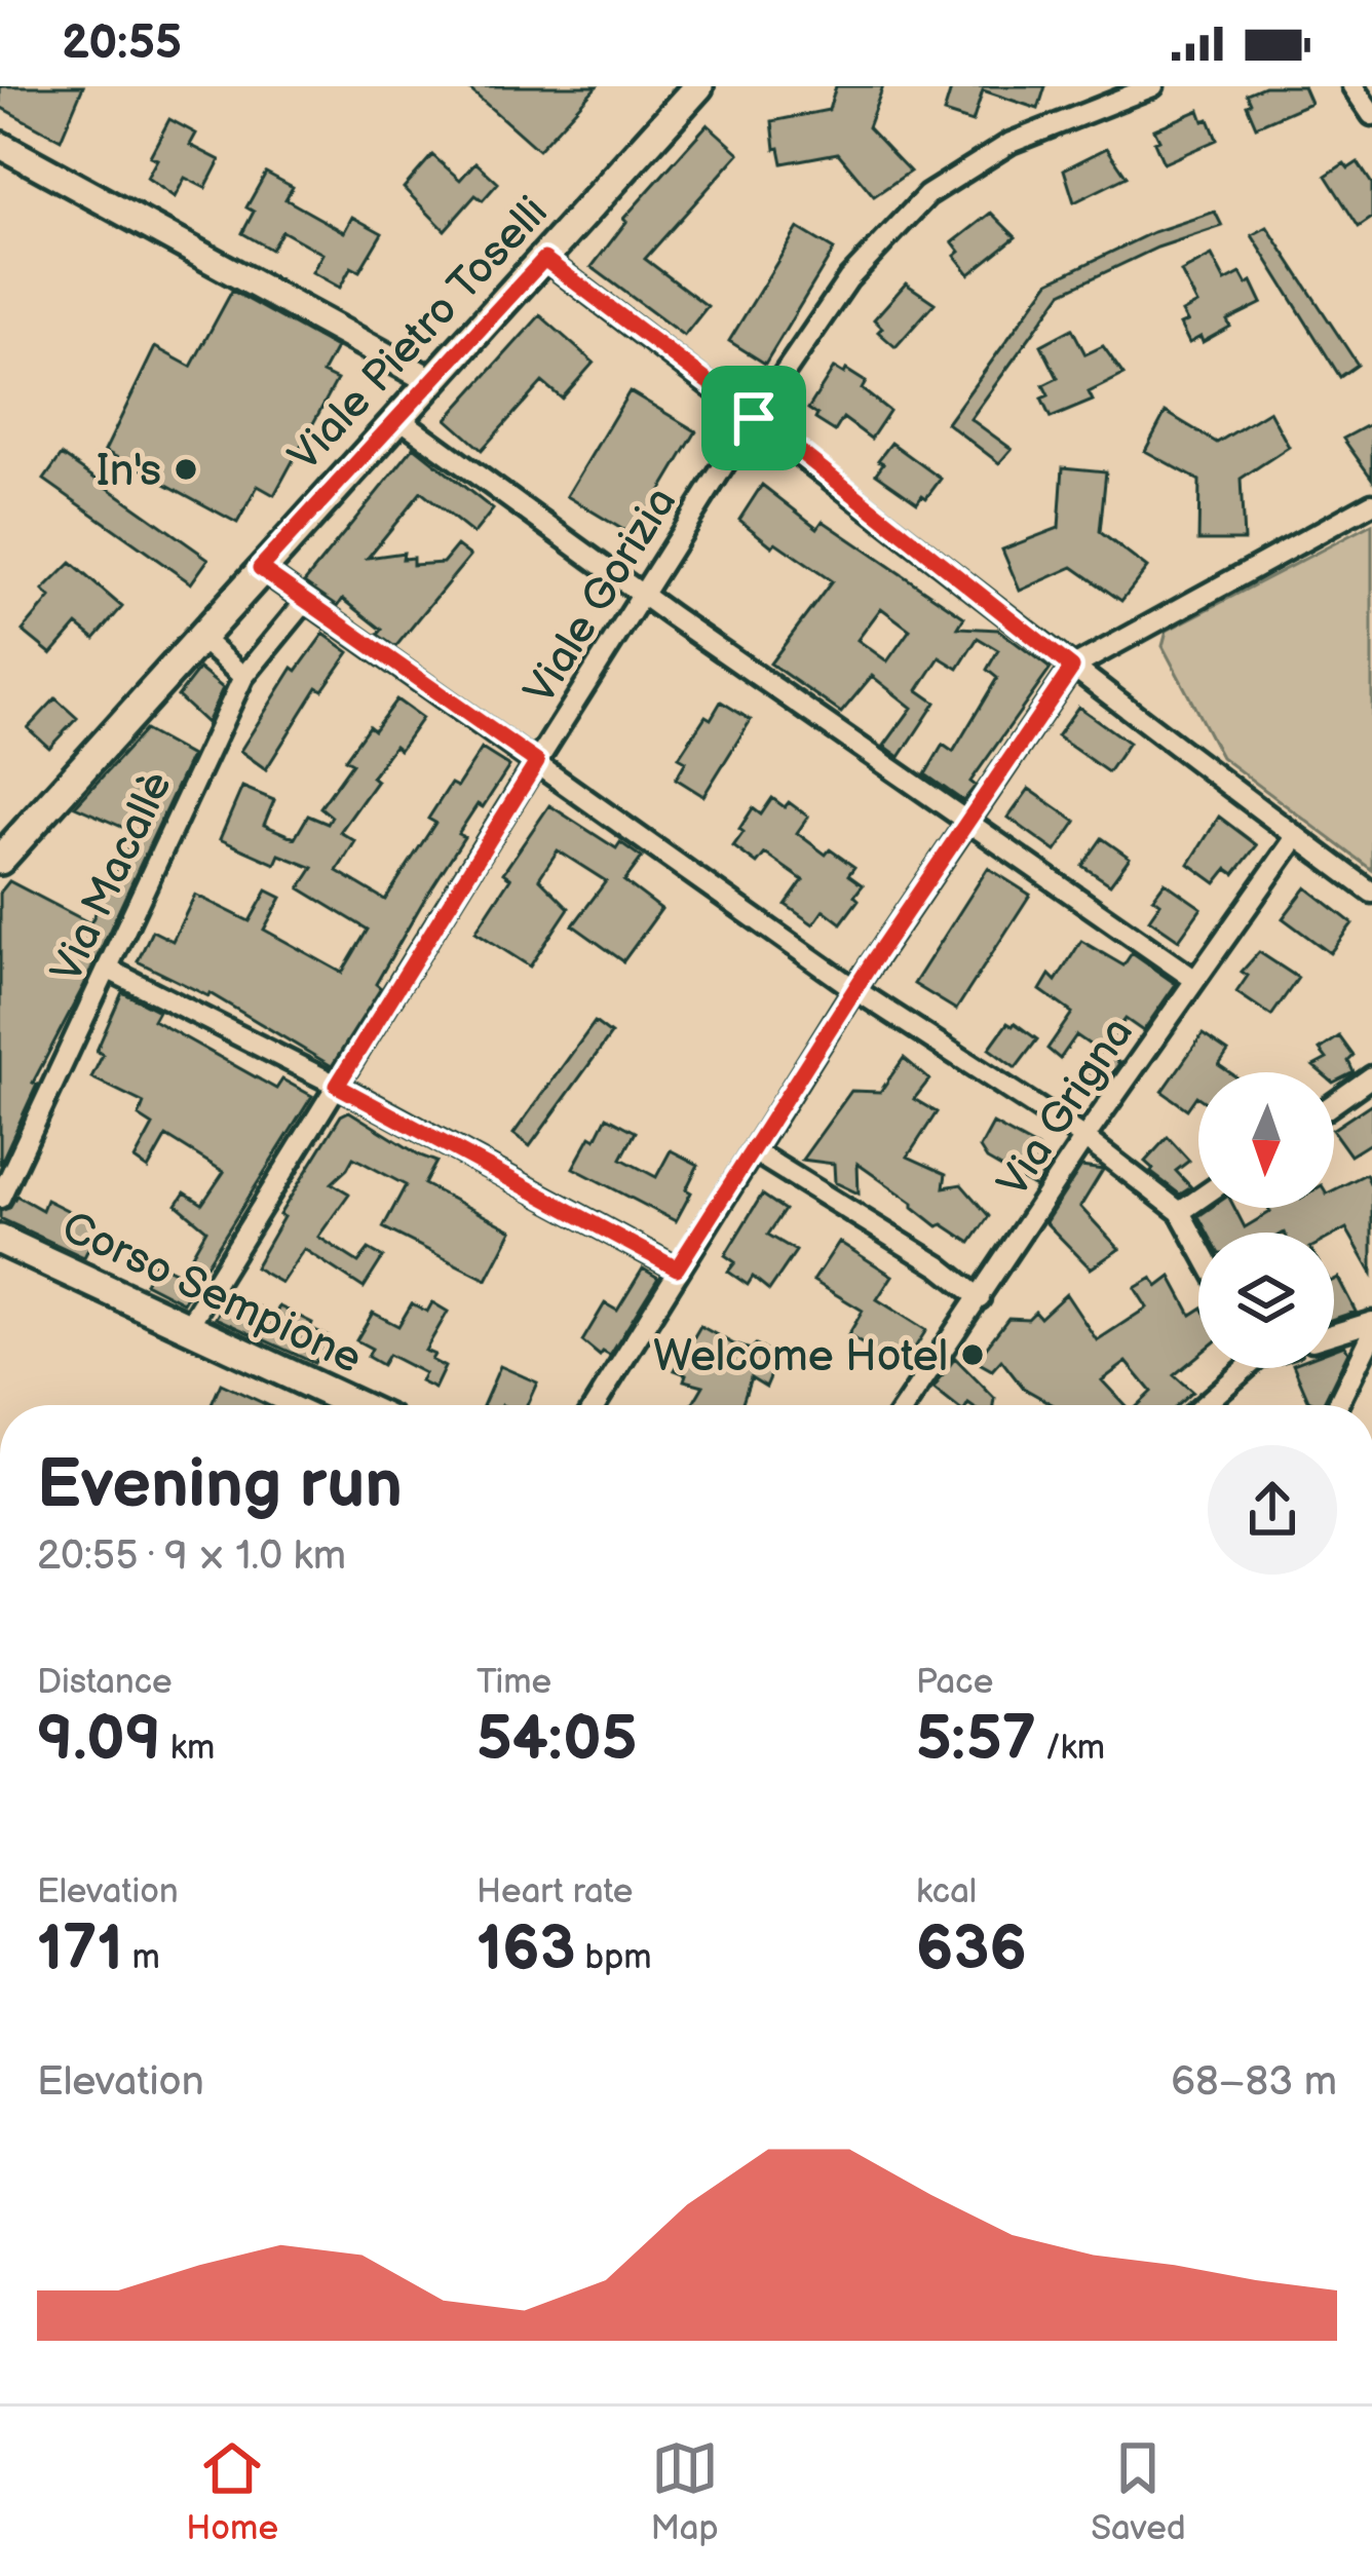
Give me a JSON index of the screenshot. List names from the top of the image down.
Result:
{
  "streets": {
    "main road": ["Viale Pietro Toselli", "Corso Sempione"],
    "street": ["Viale Gorizia", "Via Macallè", "Via Grigna"]
  },
  "crossings": [
    ["Viale Gorizia", "Corso Sempione"]
  ],
  "places": ["In's", "Welcome Hotel"],
  "north": "bottom",
  "page": {
    "status": "20:55",
    "heading": ["Evening run", "20:55 · 9 × 1.0 km"],
    "stats": [
      ["Distance", "9.09 km"],
      ["Time", "54:05"],
      ["Pace", "5:57 /km"],
      ["Elevation", "171 m"],
      ["Heart rate", "163 bpm"],
      ["kcal", "636"]
    ],
    "chart": ["Elevation", "68–83 m"],
    "tabs": ["Home", "Map", "Saved"]
  }
}
